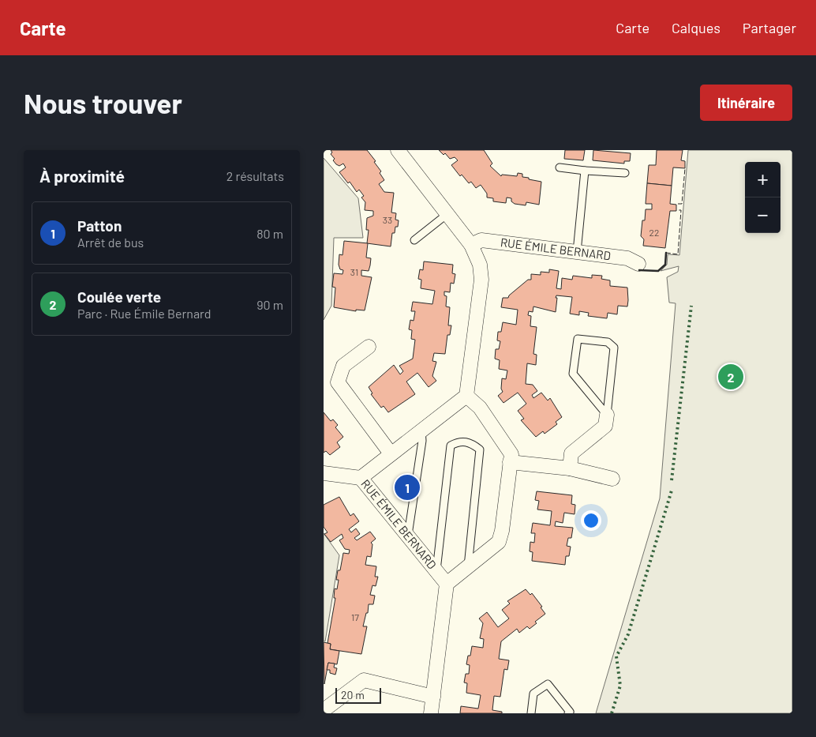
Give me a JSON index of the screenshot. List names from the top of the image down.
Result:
{
  "streets": {
    "street": ["RUE ÉMILE BERNARD"]
  },
  "house_numbers": [
    "33",
    "22",
    "31",
    "17"
  ],
  "scale_bar": "20 m",
  "page": {
    "header": "Carte",
    "nav": ["Carte", "Calques", "Partager"],
    "buttons": "Itinéraire",
    "title": "Nous trouver",
    "heading": ["À proximité", "2 résultats"],
    "map_buttons": ["+", "−"],
    "list": [
      {
        "mark": "1",
        "name": "Patton",
        "note": "Arrêt de bus",
        "value": "80 m"
      },
      {
        "mark": "2",
        "name": "Coulée verte",
        "note": "Parc · Rue Émile Bernard",
        "value": "90 m"
      }
    ],
    "pins": ["2", "1"],
    "scale": "20 m"
  }
}
